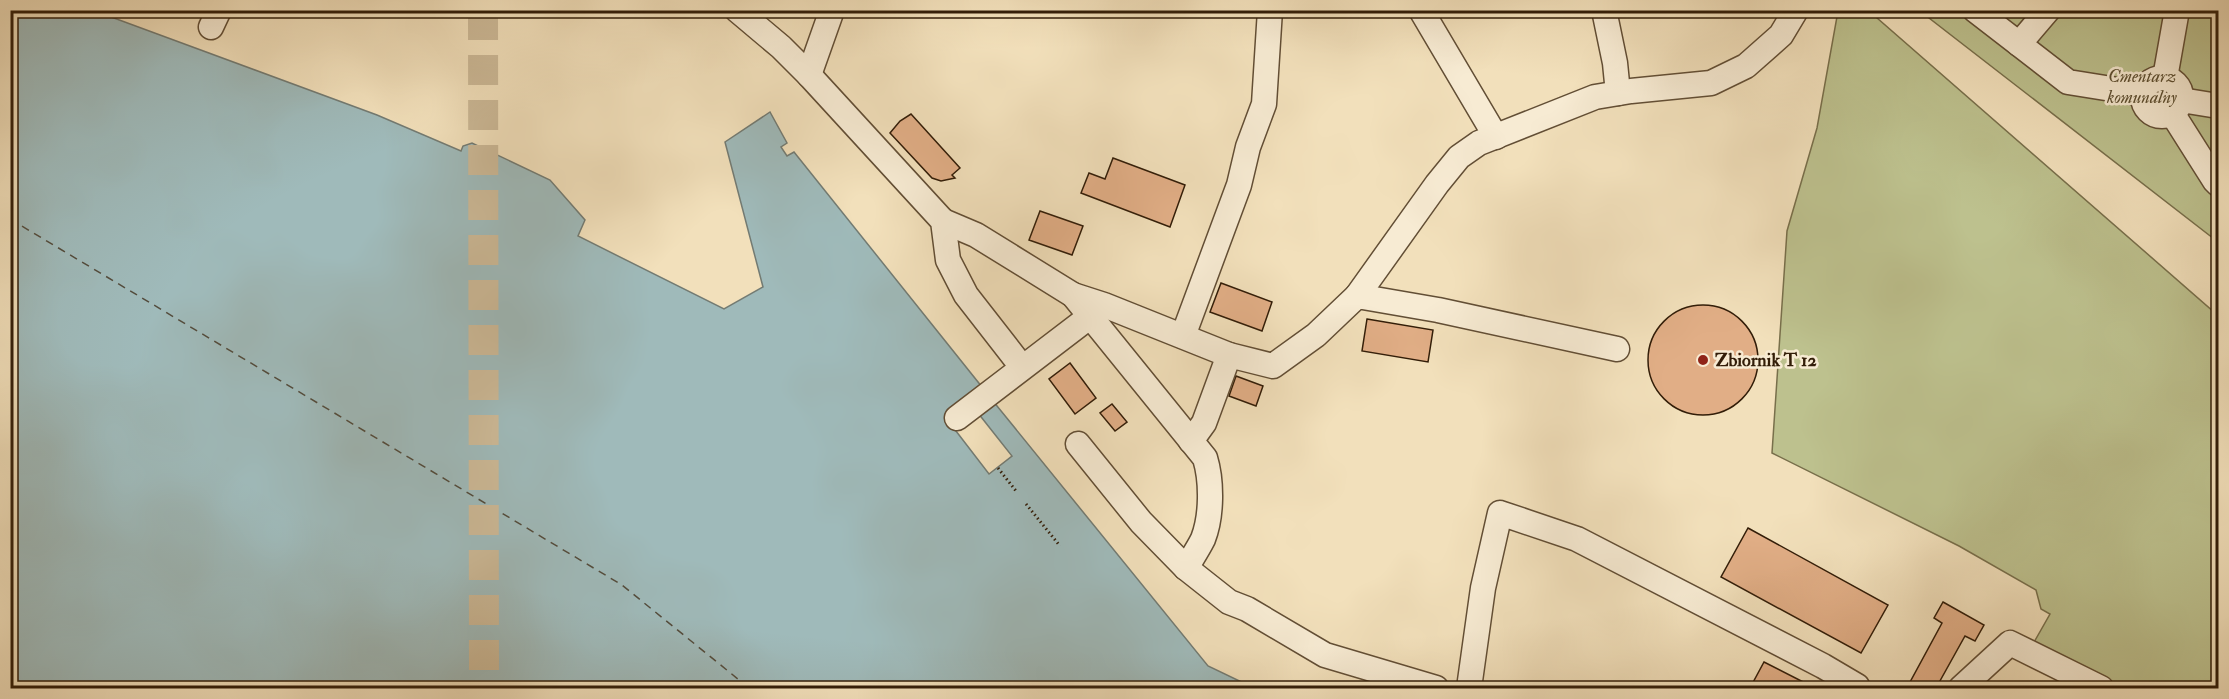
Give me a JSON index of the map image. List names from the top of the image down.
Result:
{
  "parks": ["Cmentarz komunalny"],
  "places": ["Zbiornik T 12"]
}
